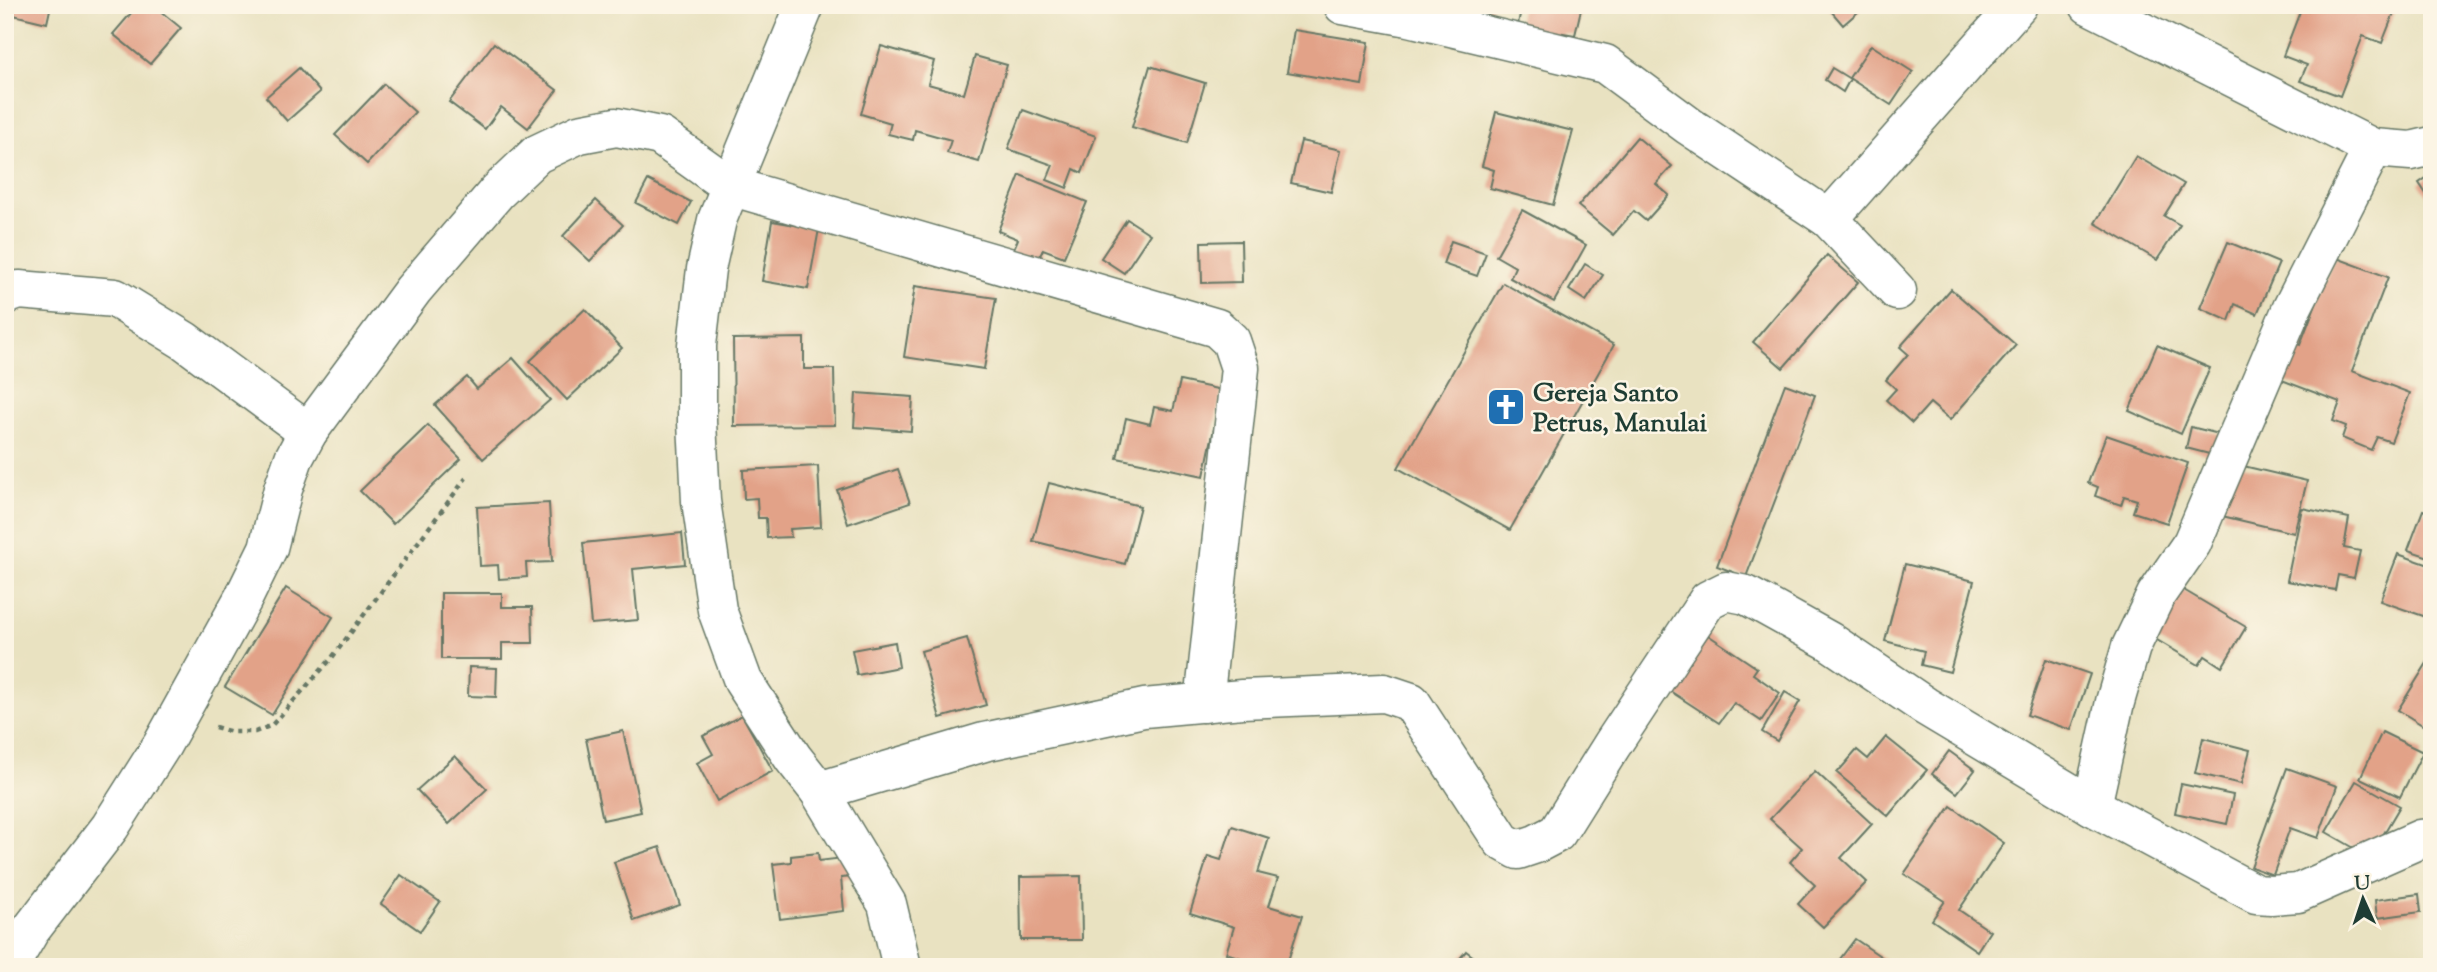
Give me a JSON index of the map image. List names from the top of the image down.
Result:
{
  "places": {
    "church": ["Gereja Santo Petrus, Manulai"]
  },
  "north": "top"
}
